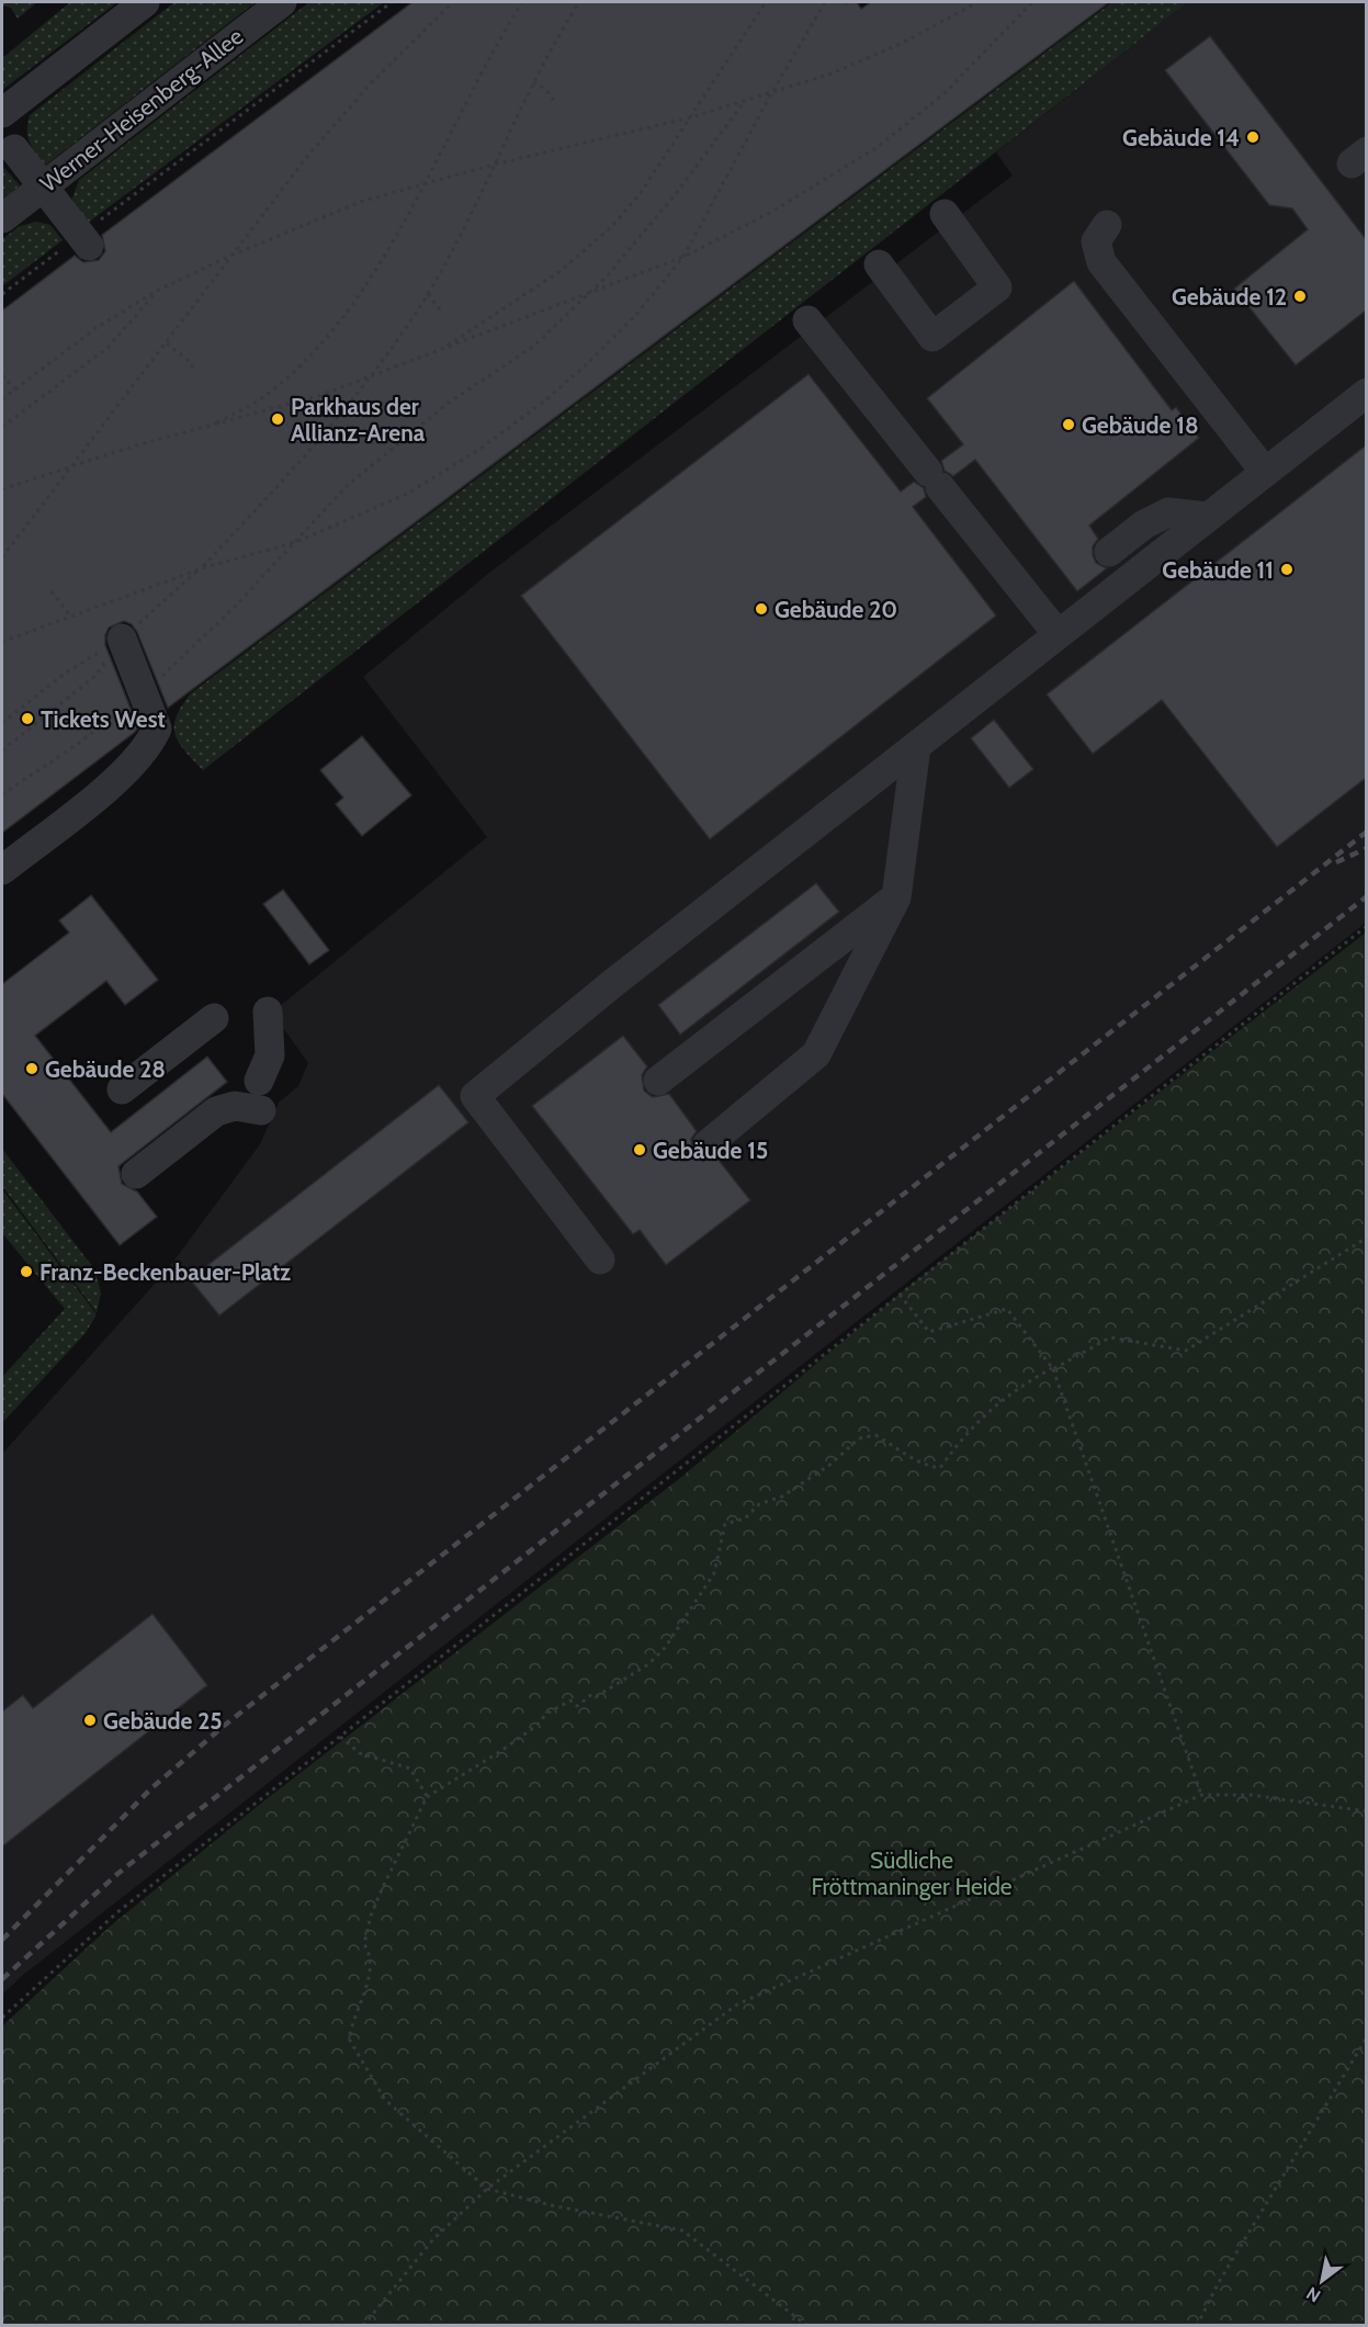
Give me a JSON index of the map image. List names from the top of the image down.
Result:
{
  "streets": {
    "street": ["Werner-Heisenberg-Allee"]
  },
  "parks": ["Südliche Fröttmaninger Heide"],
  "places": [
    "Gebäude 14",
    "Gebäude 12",
    "Parkhaus der Allianz-Arena",
    "Gebäude 18",
    "Gebäude 11",
    "Gebäude 20",
    "Tickets West",
    "Gebäude 28",
    "Gebäude 15",
    "Franz-Beckenbauer-Platz",
    "Gebäude 25"
  ],
  "north": "bottom left"
}
